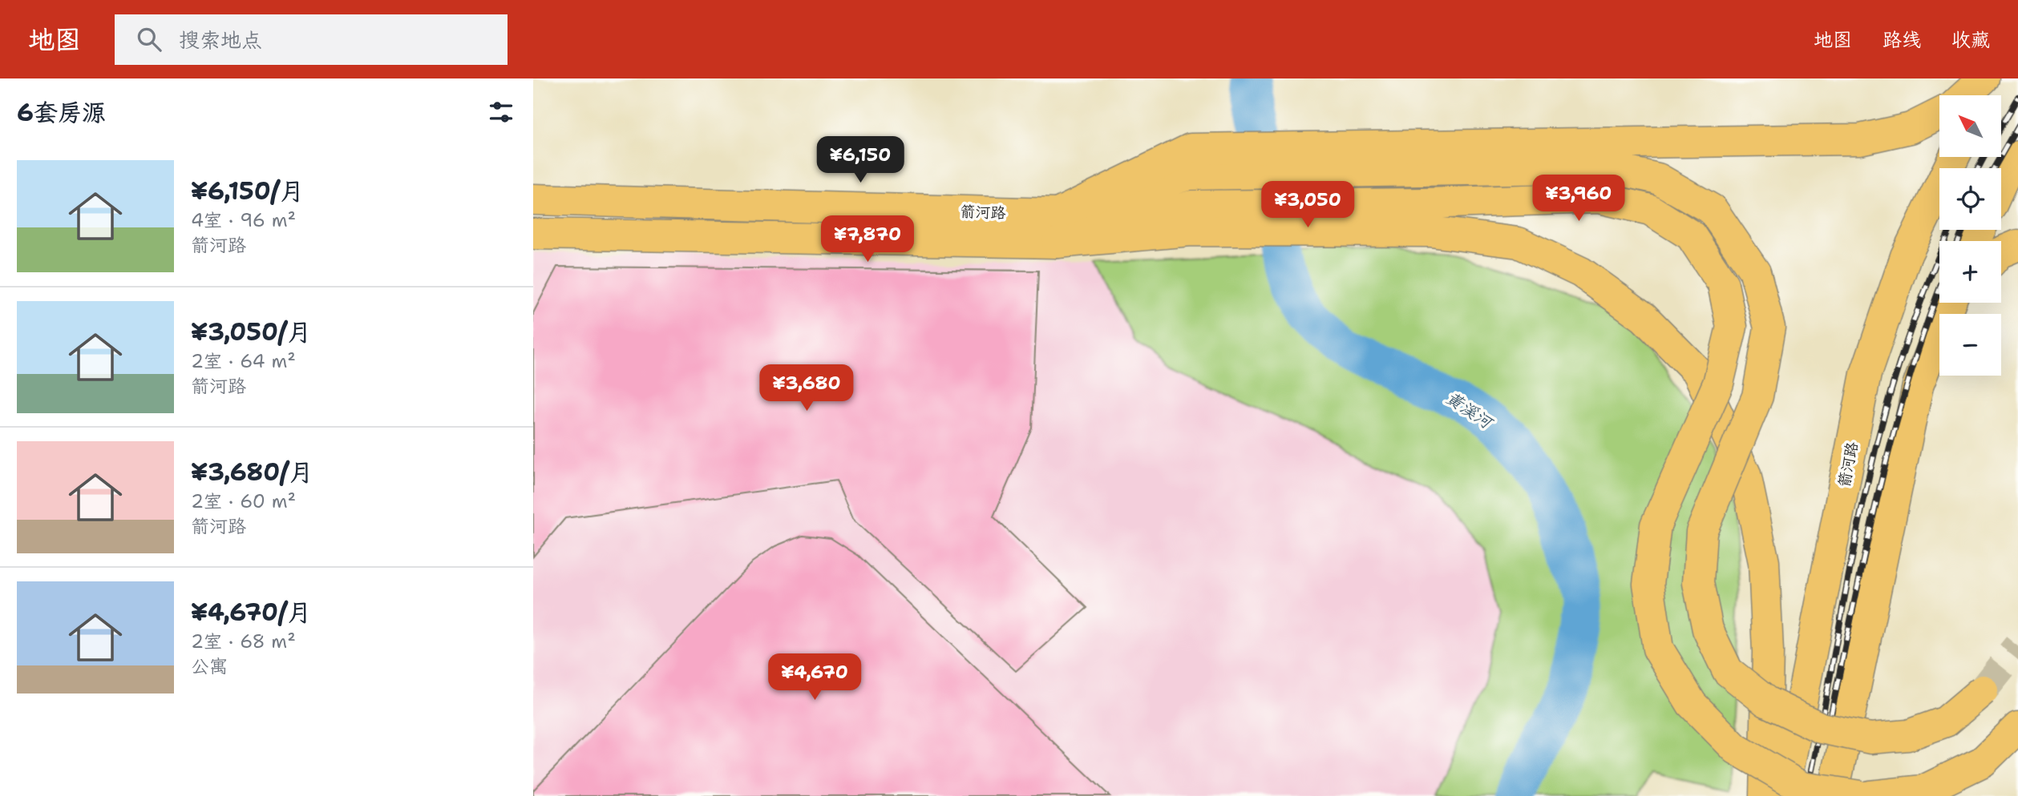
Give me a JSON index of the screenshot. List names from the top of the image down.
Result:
{
  "streets": {
    "main road": ["箭河路"]
  },
  "water": ["黄溪河"],
  "north": "top left",
  "page": {
    "header": "地图",
    "search": "搜索地点",
    "nav": ["地图", "路线", "收藏"],
    "heading": "6套房源",
    "map_buttons": ["+", "−"],
    "price": [
      "¥6,150",
      "¥3,960",
      "¥3,050",
      "¥7,870",
      "¥3,680",
      "¥4,670"
    ],
    "list": [
      {
        "name": "¥6,150/月",
        "note": "4室 · 96 m² · 箭河路"
      },
      {
        "name": "¥3,050/月",
        "note": "2室 · 64 m² · 箭河路"
      },
      {
        "name": "¥3,680/月",
        "note": "2室 · 60 m² · 箭河路"
      },
      {
        "name": "¥4,670/月",
        "note": "2室 · 68 m² · 公寓"
      }
    ]
  }
}
